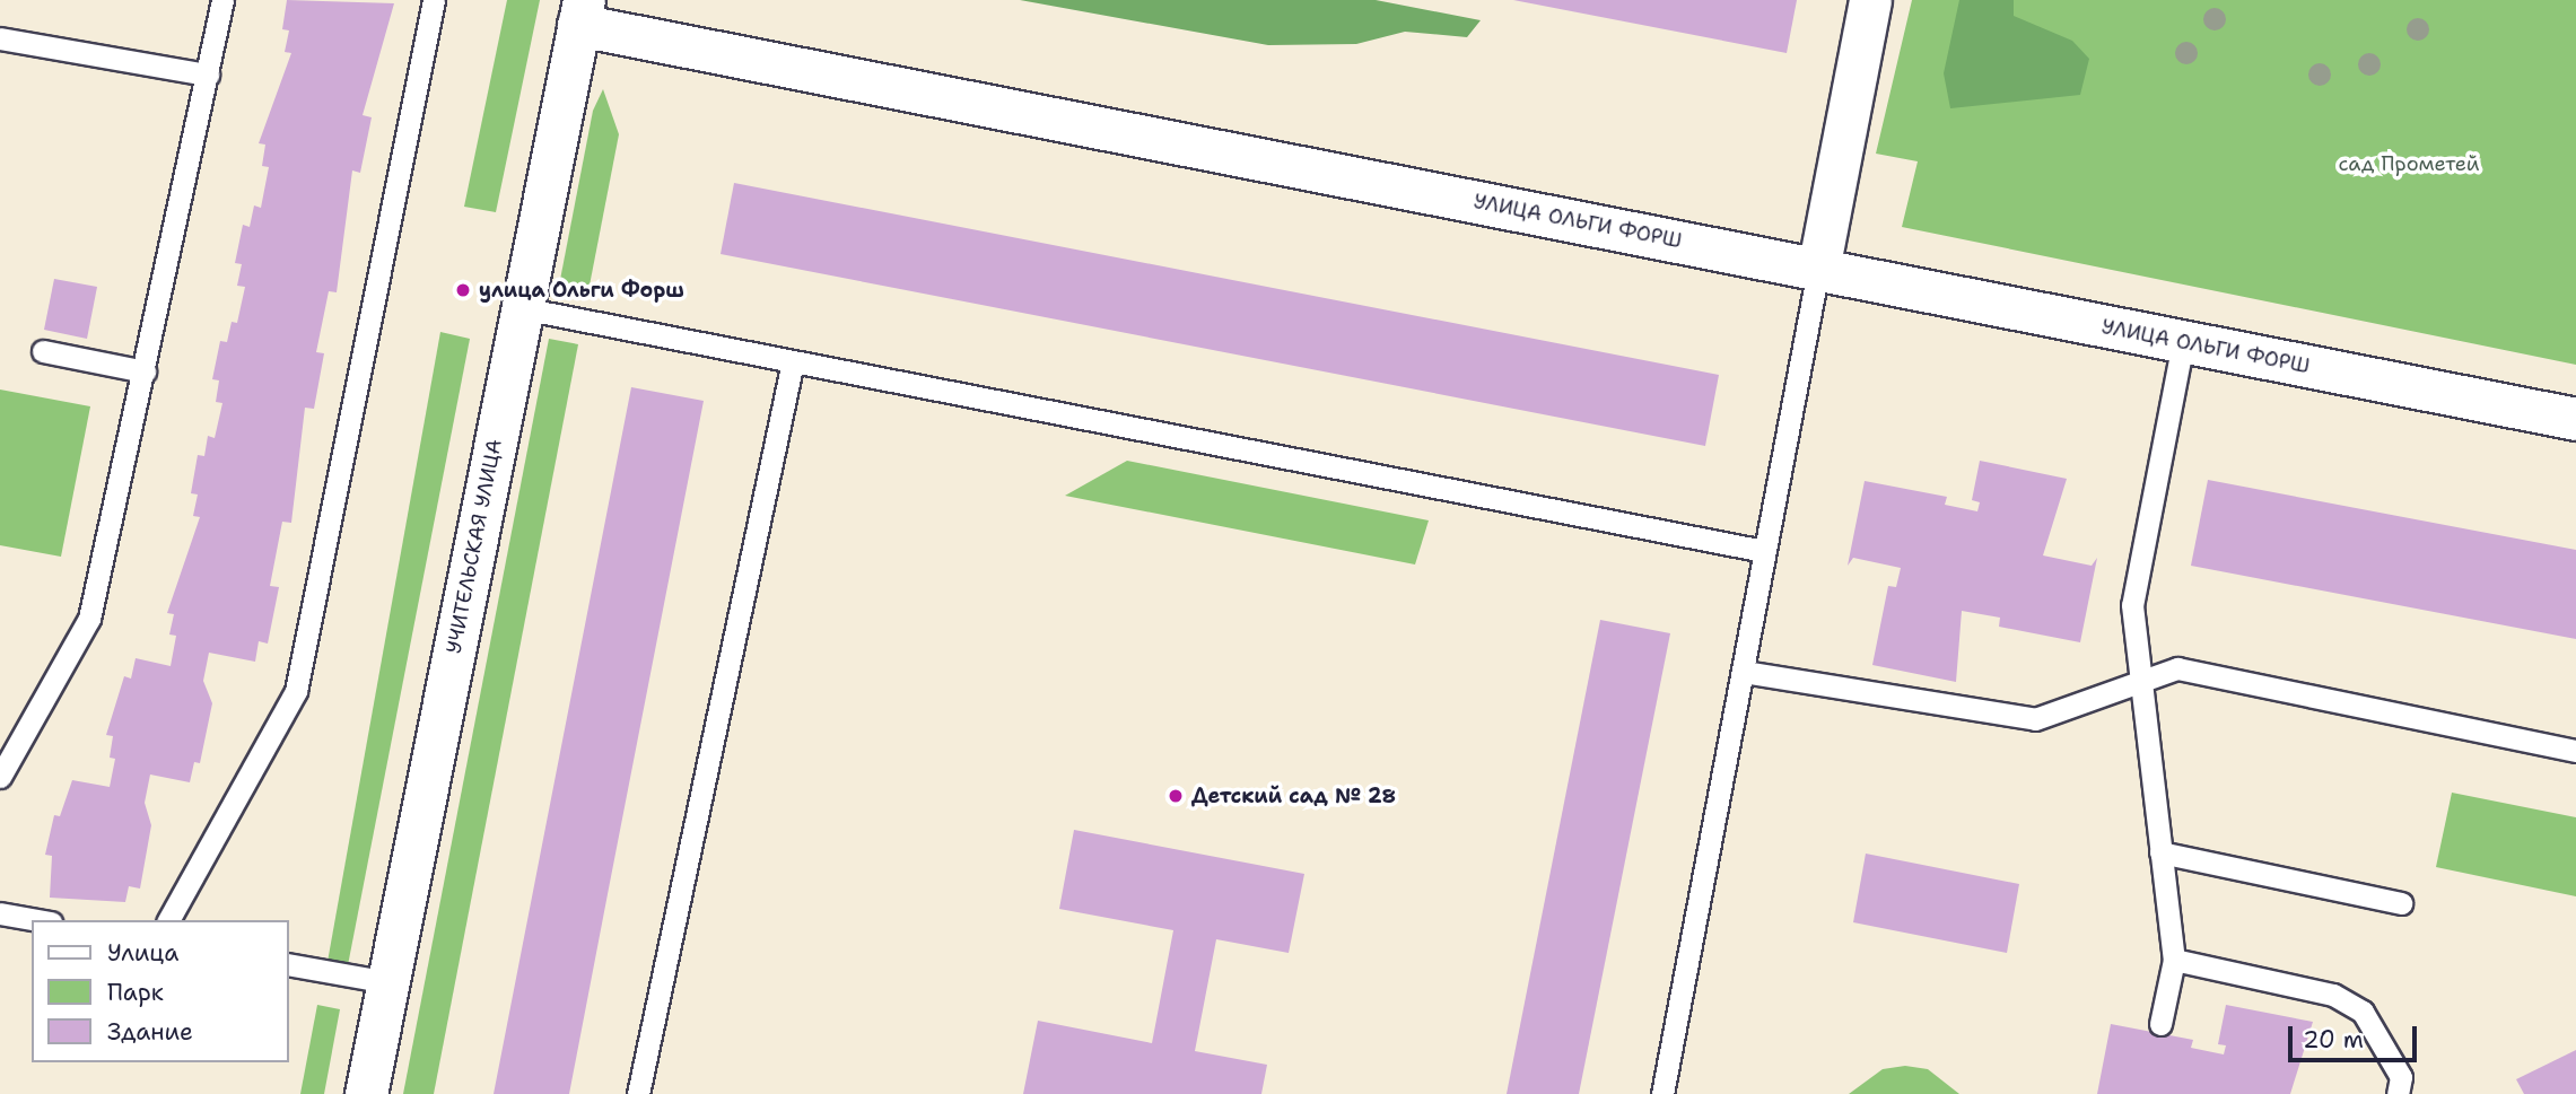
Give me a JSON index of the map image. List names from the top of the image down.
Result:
{
  "streets": {
    "street": ["УЛИЦА ОЛЬГИ ФОРШ", "УЧИТЕЛЬСКАЯ УЛИЦА"]
  },
  "crossings": [
    ["УЛИЦА ОЛЬГИ ФОРШ", "УЧИТЕЛЬСКАЯ УЛИЦА"]
  ],
  "parks": ["сад Прометей"],
  "places": ["улица Ольги Форш", "Детский сад № 28"],
  "legend": ["Улица", "Парк", "Здание"],
  "scale_bar": "20 m"
}
